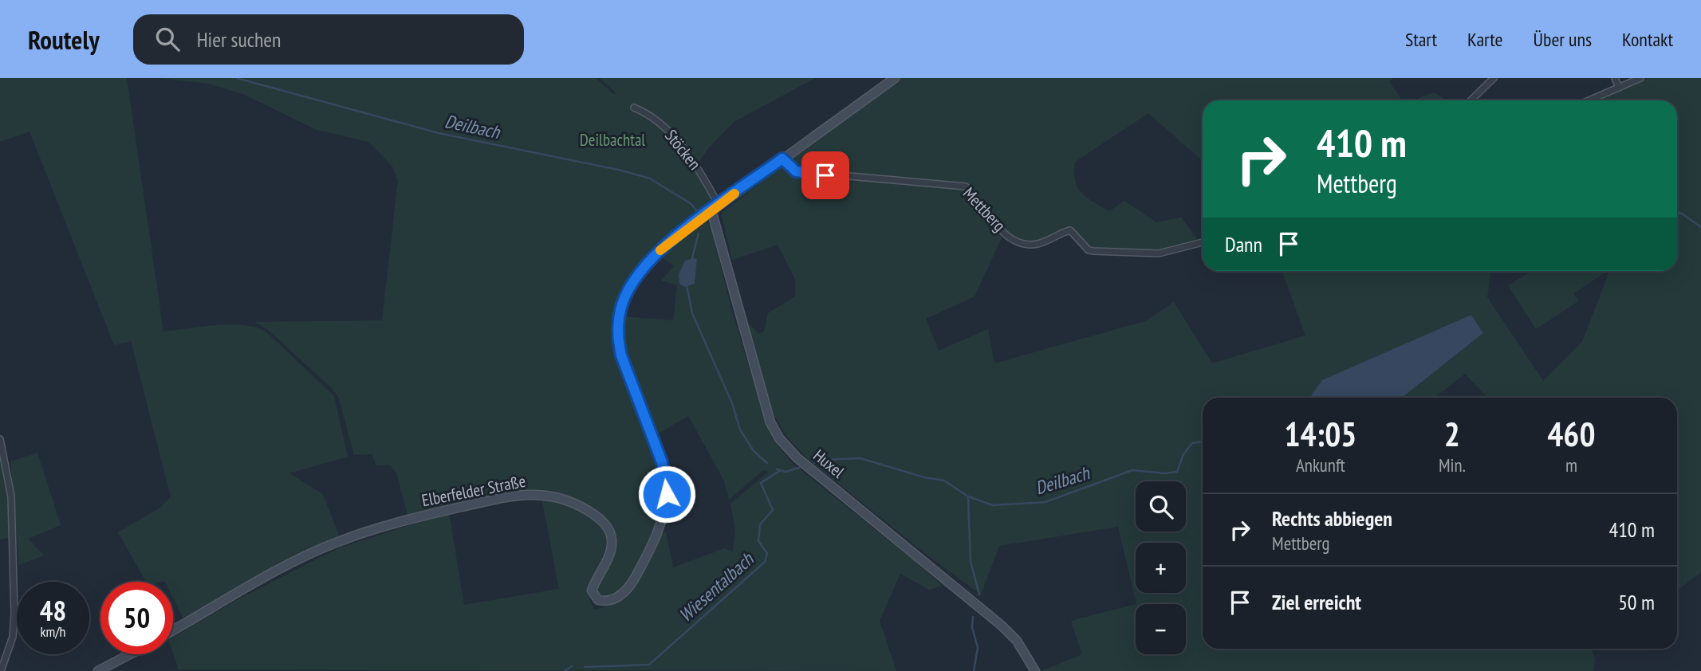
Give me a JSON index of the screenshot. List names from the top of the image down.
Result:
{
  "streets": {
    "main road": ["Huxel", "Elberfelder Straße"],
    "street": ["Stöcken", "Mettberg"]
  },
  "crossings": [
    ["Stöcken", "Huxel"],
    ["Stöcken", "Elberfelder Straße"],
    ["Mettberg", "Elberfelder Straße"],
    ["Huxel", "Elberfelder Straße"]
  ],
  "water": ["Deilbach", "Wiesentalbach"],
  "parks": ["Deilbachtal"],
  "page": {
    "header": "Routely",
    "search": "Hier suchen",
    "nav": [
      "Start",
      "Karte",
      "Über uns",
      "Kontakt"
    ],
    "turn": ["410 m", "Mettberg"],
    "then": "Dann",
    "eta": [
      "14:05",
      "Ankunft",
      "2",
      "Min.",
      "460",
      "m"
    ],
    "map_buttons": ["+", "−"],
    "list": [
      {
        "name": "Rechts abbiegen",
        "note": "Mettberg",
        "value": "410 m"
      },
      {
        "name": "Ziel erreicht",
        "value": "50 m"
      }
    ],
    "speed": "48 km/h",
    "limit": "50"
  }
}
